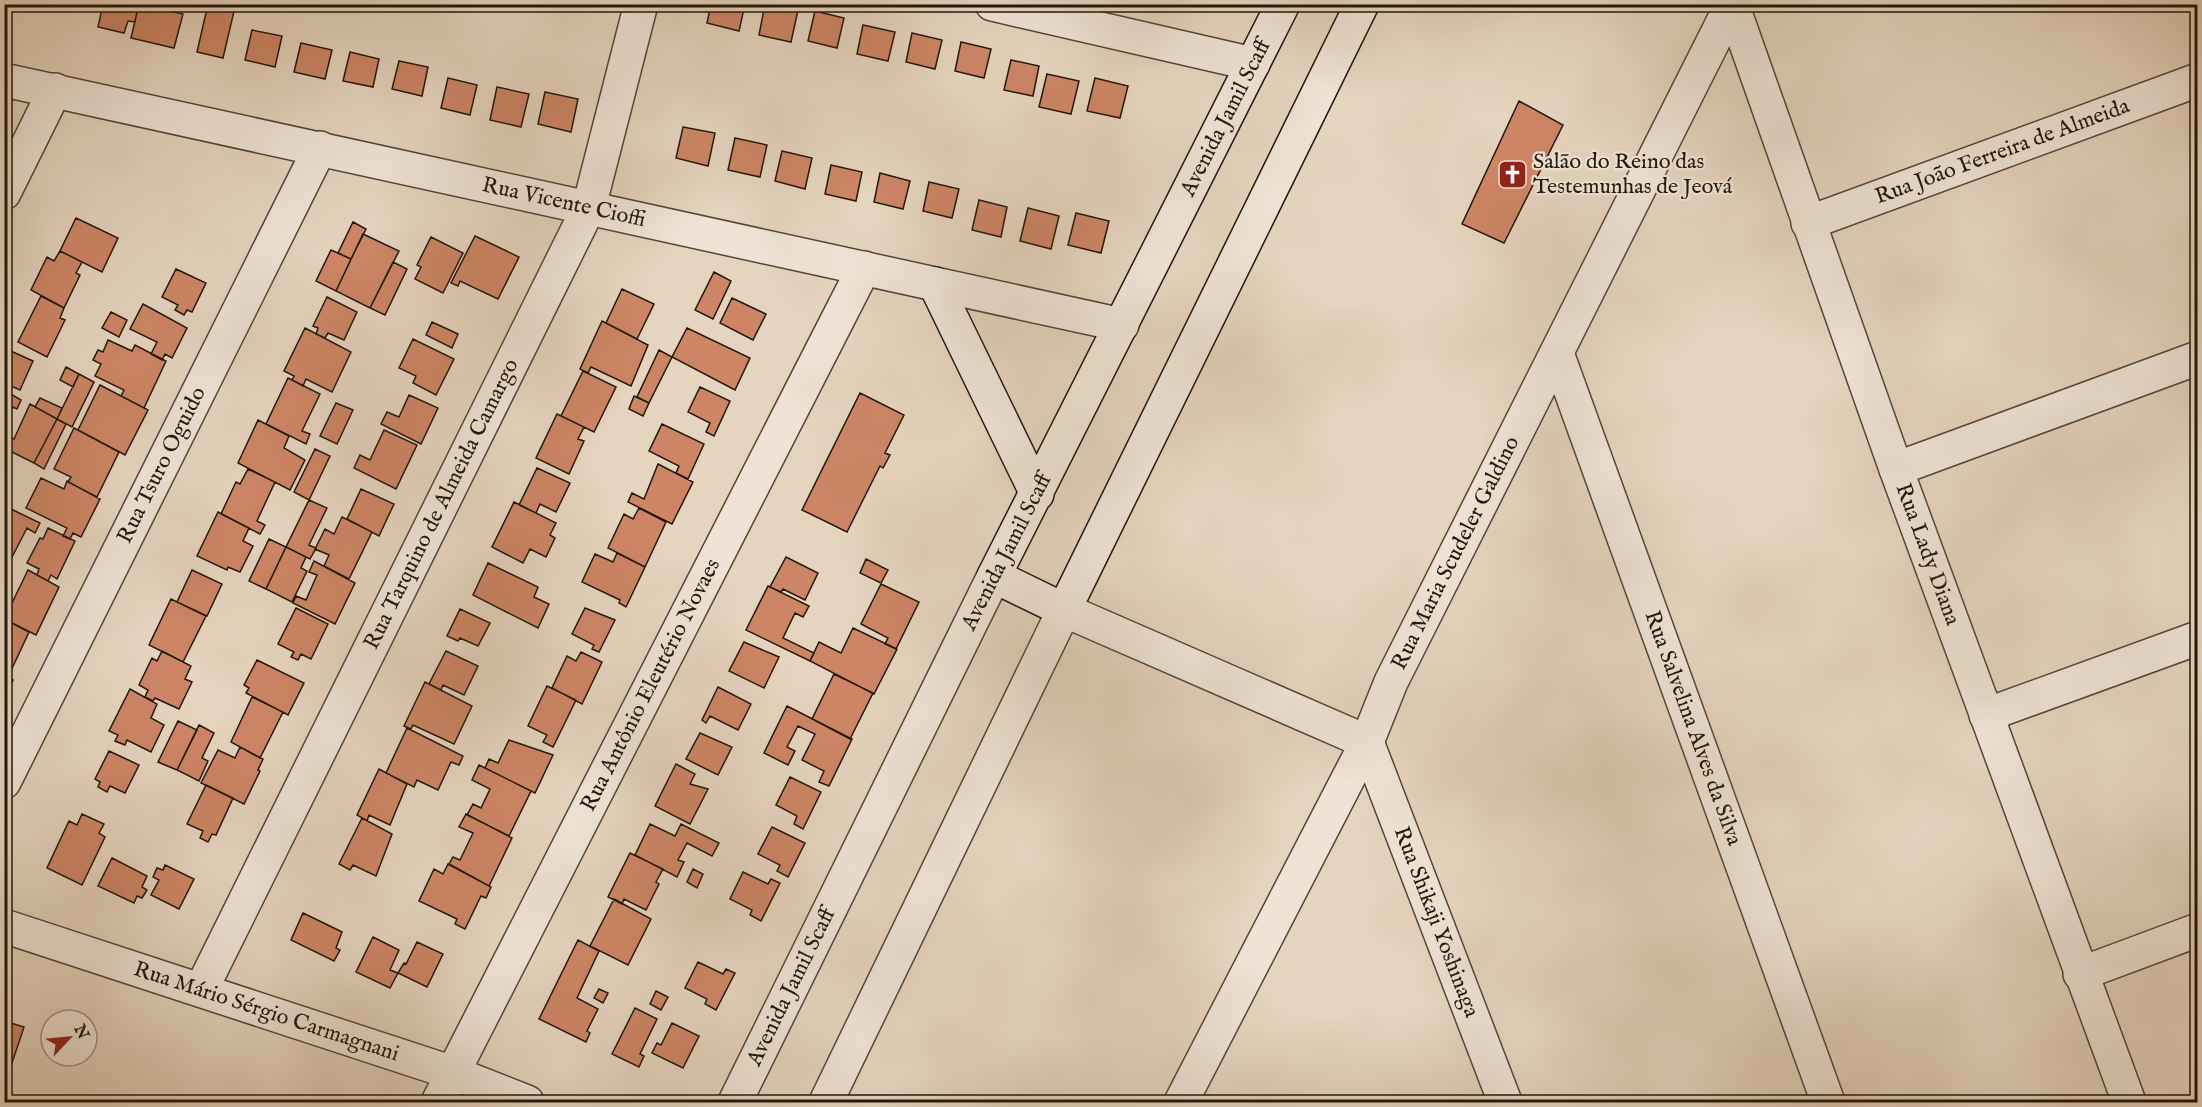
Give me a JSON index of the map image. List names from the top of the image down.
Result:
{
  "streets": {
    "street": [
      "Avenida Jamil Scaff",
      "Rua João Ferreira de Almeida",
      "Rua Vicente Cioffi",
      "Rua Tsuro Oguido",
      "Rua Tarquino de Almeida Camargo",
      "Rua Maria Scudeler Galdino",
      "Rua Lady Diana",
      "Rua Antônio Eleutério Novaes",
      "Rua Salvelina Alves da Silva",
      "Rua Shikaji Yoshinaga",
      "Rua Mário Sérgio Carmagnani"
    ]
  },
  "crossings": [
    ["Avenida Jamil Scaff", "Rua Vicente Cioffi"],
    ["Rua João Ferreira de Almeida", "Rua Lady Diana"],
    ["Rua Vicente Cioffi", "Rua Tsuro Oguido"],
    ["Rua Vicente Cioffi", "Rua Tarquino de Almeida Camargo"],
    ["Rua Vicente Cioffi", "Rua Antônio Eleutério Novaes"],
    ["Rua Tarquino de Almeida Camargo", "Rua Mário Sérgio Carmagnani"],
    ["Rua Maria Scudeler Galdino", "Rua Lady Diana"],
    ["Rua Maria Scudeler Galdino", "Rua Salvelina Alves da Silva"],
    ["Rua Maria Scudeler Galdino", "Rua Shikaji Yoshinaga"],
    ["Rua Antônio Eleutério Novaes", "Rua Mário Sérgio Carmagnani"]
  ],
  "places": {
    "church": ["Salão do Reino das Testemunhas de Jeová"]
  },
  "north": "top right"
}
